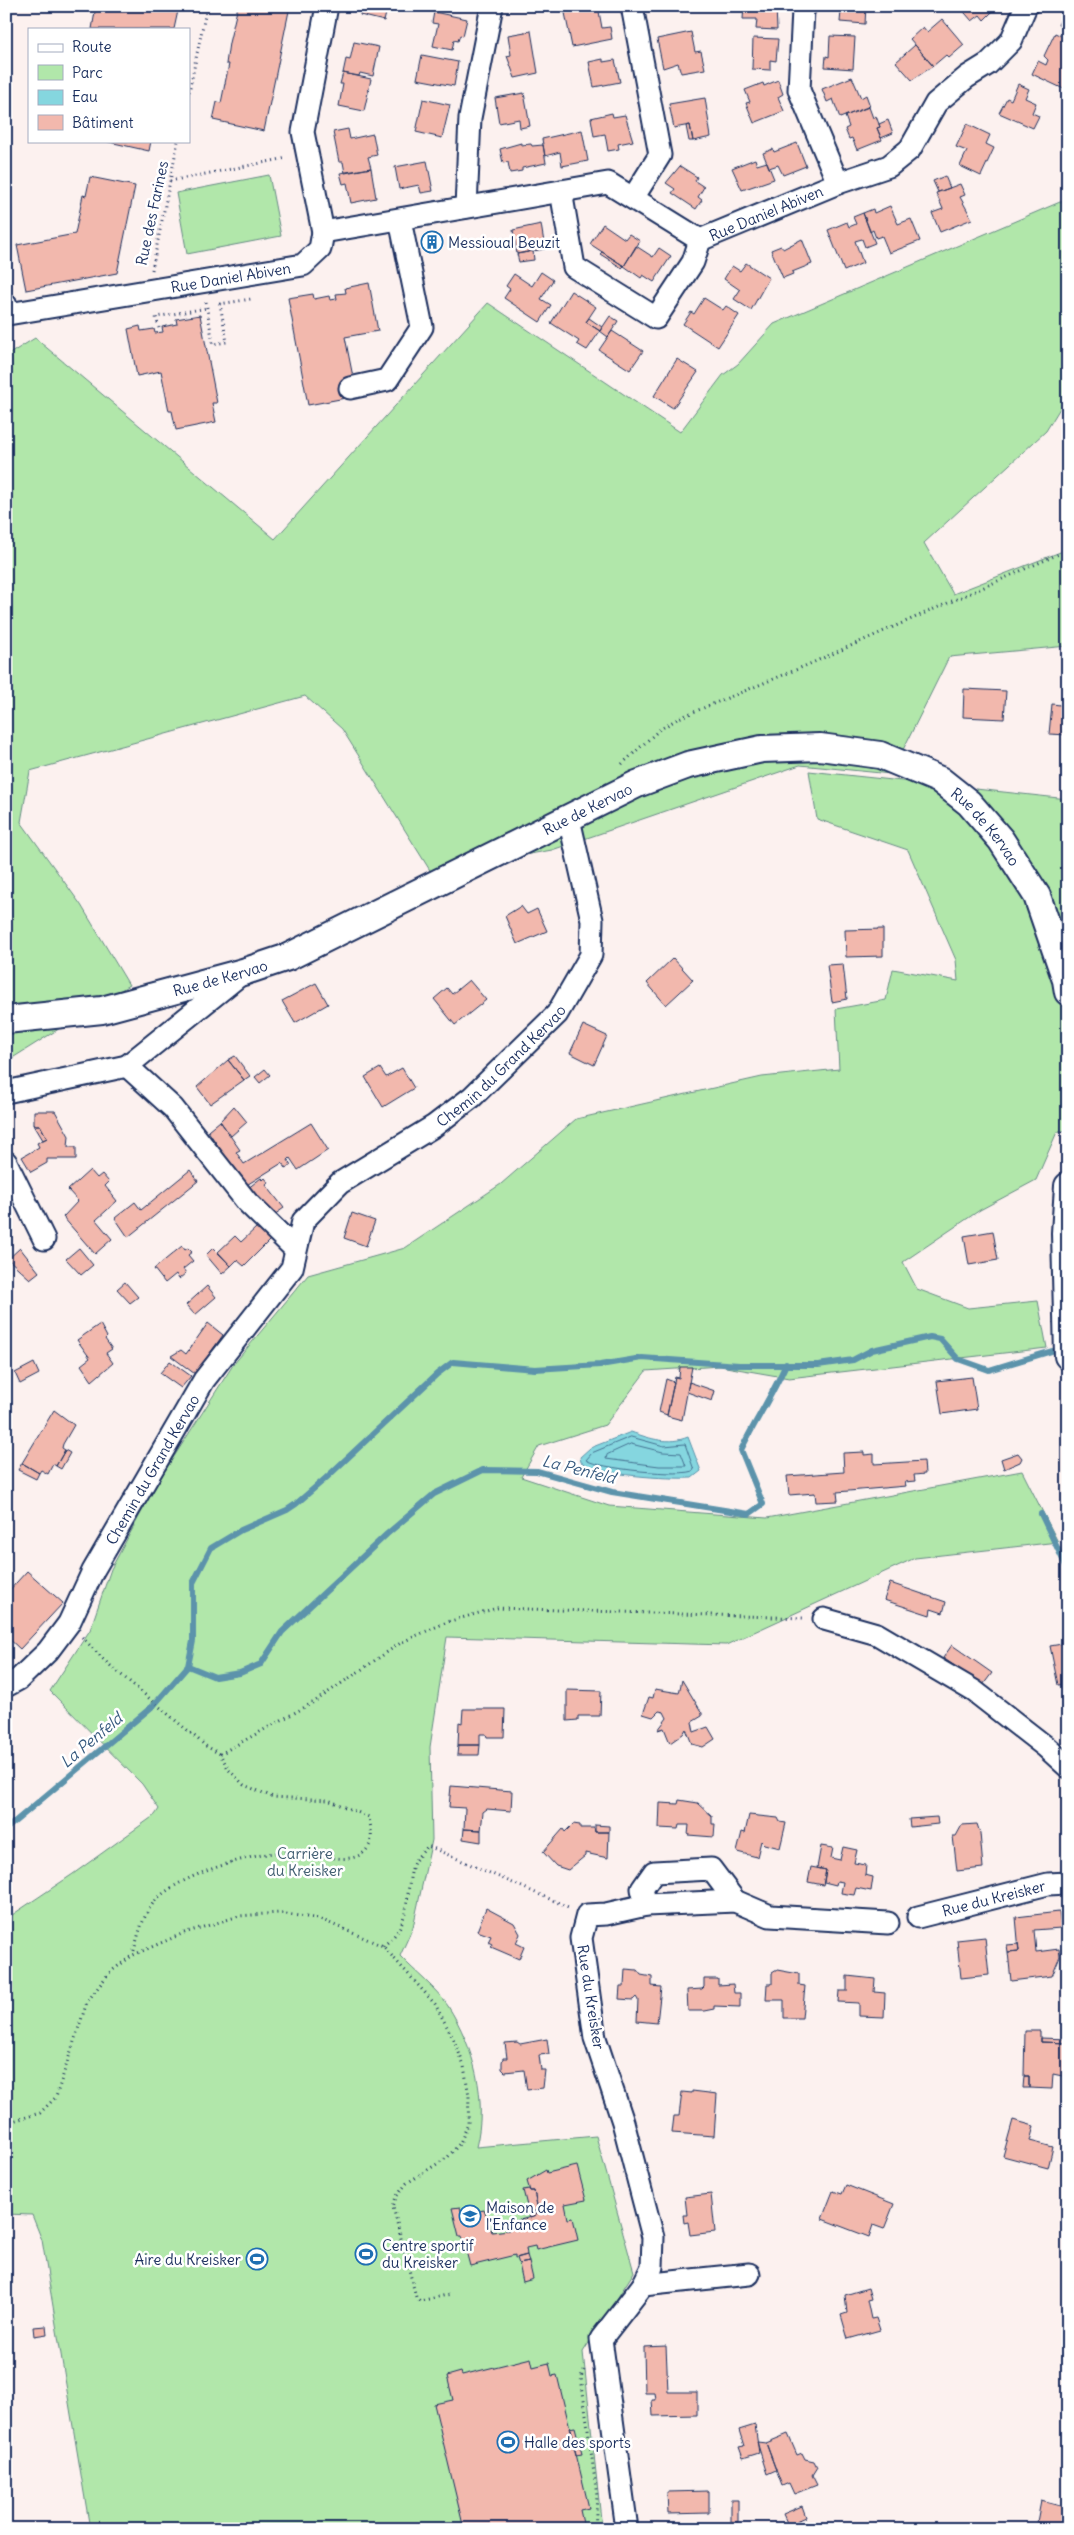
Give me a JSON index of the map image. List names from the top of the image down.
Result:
{
  "streets": {
    "main road": ["Rue de Kervao"],
    "street": ["Rue Daniel Abiven", "Chemin du Grand Kervao", "Rue du Kreisker"],
    "path": ["Rue des Farines"]
  },
  "crossings": [
    ["Rue des Farines", "Rue Daniel Abiven"],
    ["Rue de Kervao", "Chemin du Grand Kervao"]
  ],
  "water": ["La Penfeld"],
  "parks": ["Carrière du Kreisker"],
  "places": {
    "building": ["Messioual Beuzit"],
    "school or university": ["Maison de l'Enfance"],
    "sports": ["Centre sportif du Kreisker", "Aire du Kreisker", "Halle des sports"]
  },
  "legend": [
    "Route",
    "Parc",
    "Eau",
    "Bâtiment"
  ]
}
